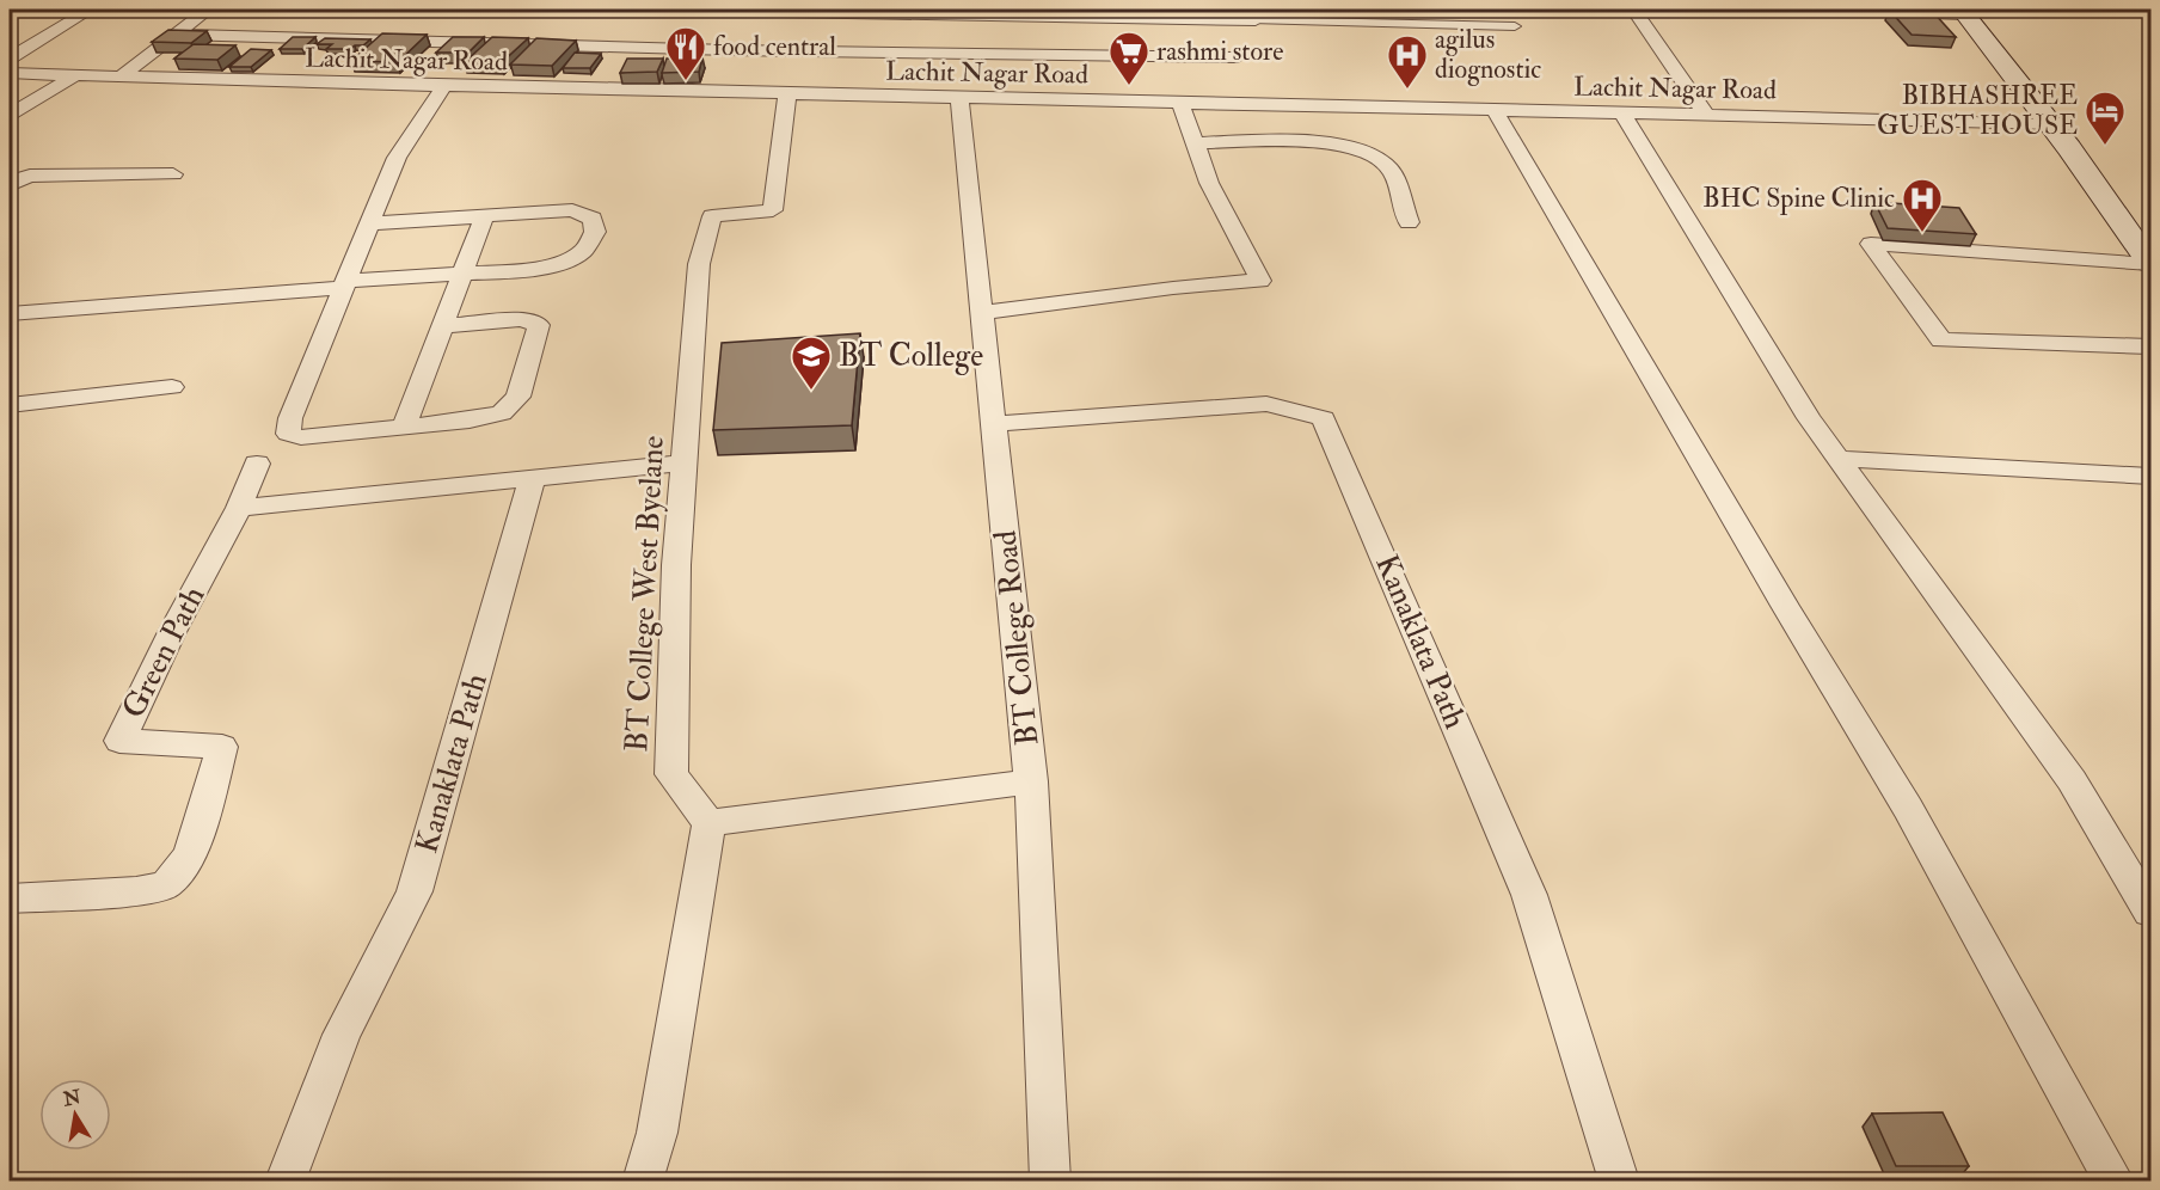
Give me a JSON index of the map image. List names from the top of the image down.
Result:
{
  "streets": {
    "street": [
      "Lachit Nagar Road",
      "BT College West Byelane",
      "BT College Road",
      "Kanaklata Path",
      "Green Path"
    ]
  },
  "crossings": [
    ["Lachit Nagar Road", "BT College West Byelane"],
    ["Lachit Nagar Road", "BT College Road"],
    ["BT College Road", "Kanaklata Path"]
  ],
  "places": {
    "restaurant": ["food central"],
    "supermarket": ["rashmi store"],
    "hospital": ["agilus diognostic", "BHC Spine Clinic"],
    "hotel": ["BIBHASHREE GUEST HOUSE"],
    "school or university": ["BT College"]
  },
  "north": "top"
}
